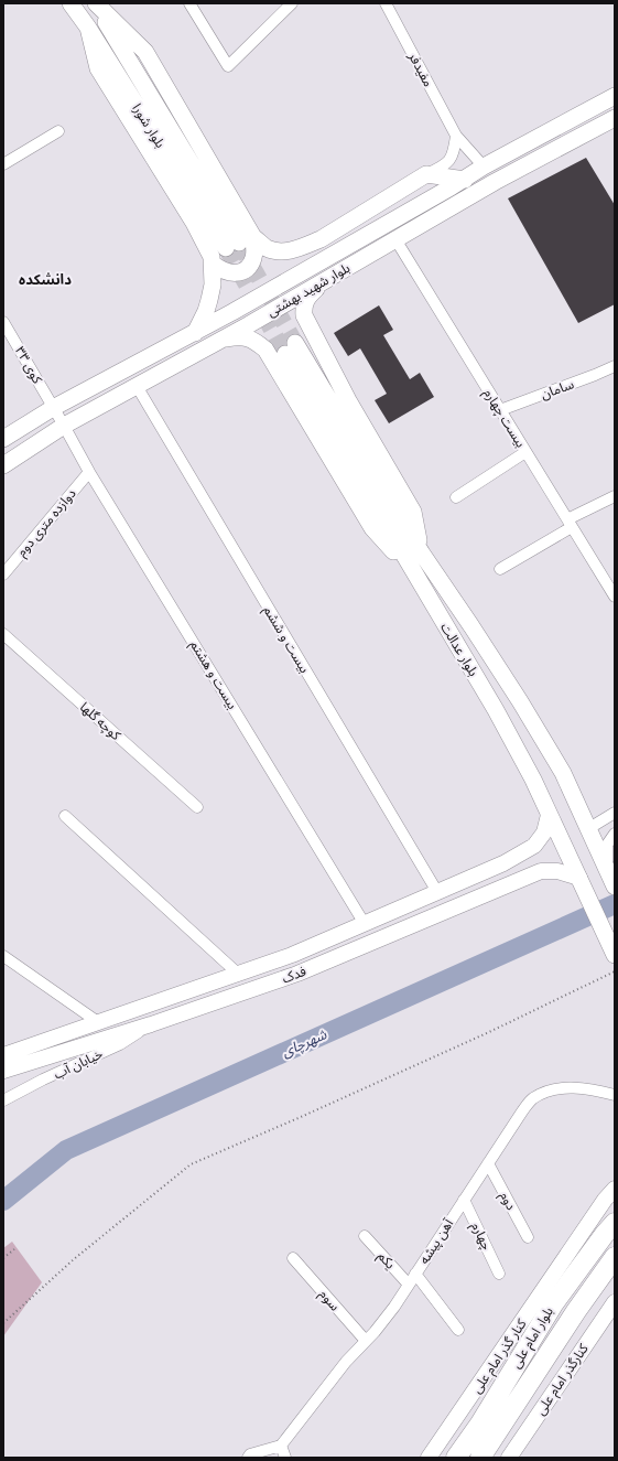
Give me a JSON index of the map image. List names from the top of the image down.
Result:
{
  "streets": {
    "highway": ["بلوار امام علی"],
    "main road": ["بلوار شورا", "بلوار شهید بهشتی", "بلوار عدالت"],
    "street": [
      "مفیدفر",
      "کوی ۳۳",
      "سامان",
      "بیست چهارم",
      "دوازده متری دوم",
      "بیست و ششم",
      "بیست و هشتم",
      "کوچه گلها",
      "فدک",
      "خیابان آب",
      "دوم",
      "چهارم",
      "آهن پیشه",
      "یکم",
      "سوم",
      "کنار گذر امام علی",
      "کنارگذر امام علی"
    ]
  },
  "crossings": [
    ["مفیدفر", "بلوار شهید بهشتی"],
    ["بلوار شهید بهشتی", "کوی ۳۳"],
    ["بلوار شهید بهشتی", "بیست چهارم"],
    ["بلوار شهید بهشتی", "بیست و ششم"],
    ["بلوار شهید بهشتی", "بیست و هشتم"],
    ["کوی ۳۳", "بیست و هشتم"],
    ["سامان", "بیست چهارم"],
    ["دوازده متری دوم", "بیست و هشتم"],
    ["بیست و ششم", "فدک"],
    ["بلوار عدالت", "فدک"],
    ["بیست و هشتم", "فدک"],
    ["فدک", "خیابان آب"],
    ["دوم", "آهن پیشه"],
    ["چهارم", "آهن پیشه"],
    ["آهن پیشه", "یکم"],
    ["آهن پیشه", "سوم"]
  ],
  "districts": ["دانشکده"],
  "water": ["شهرچای"]
}
